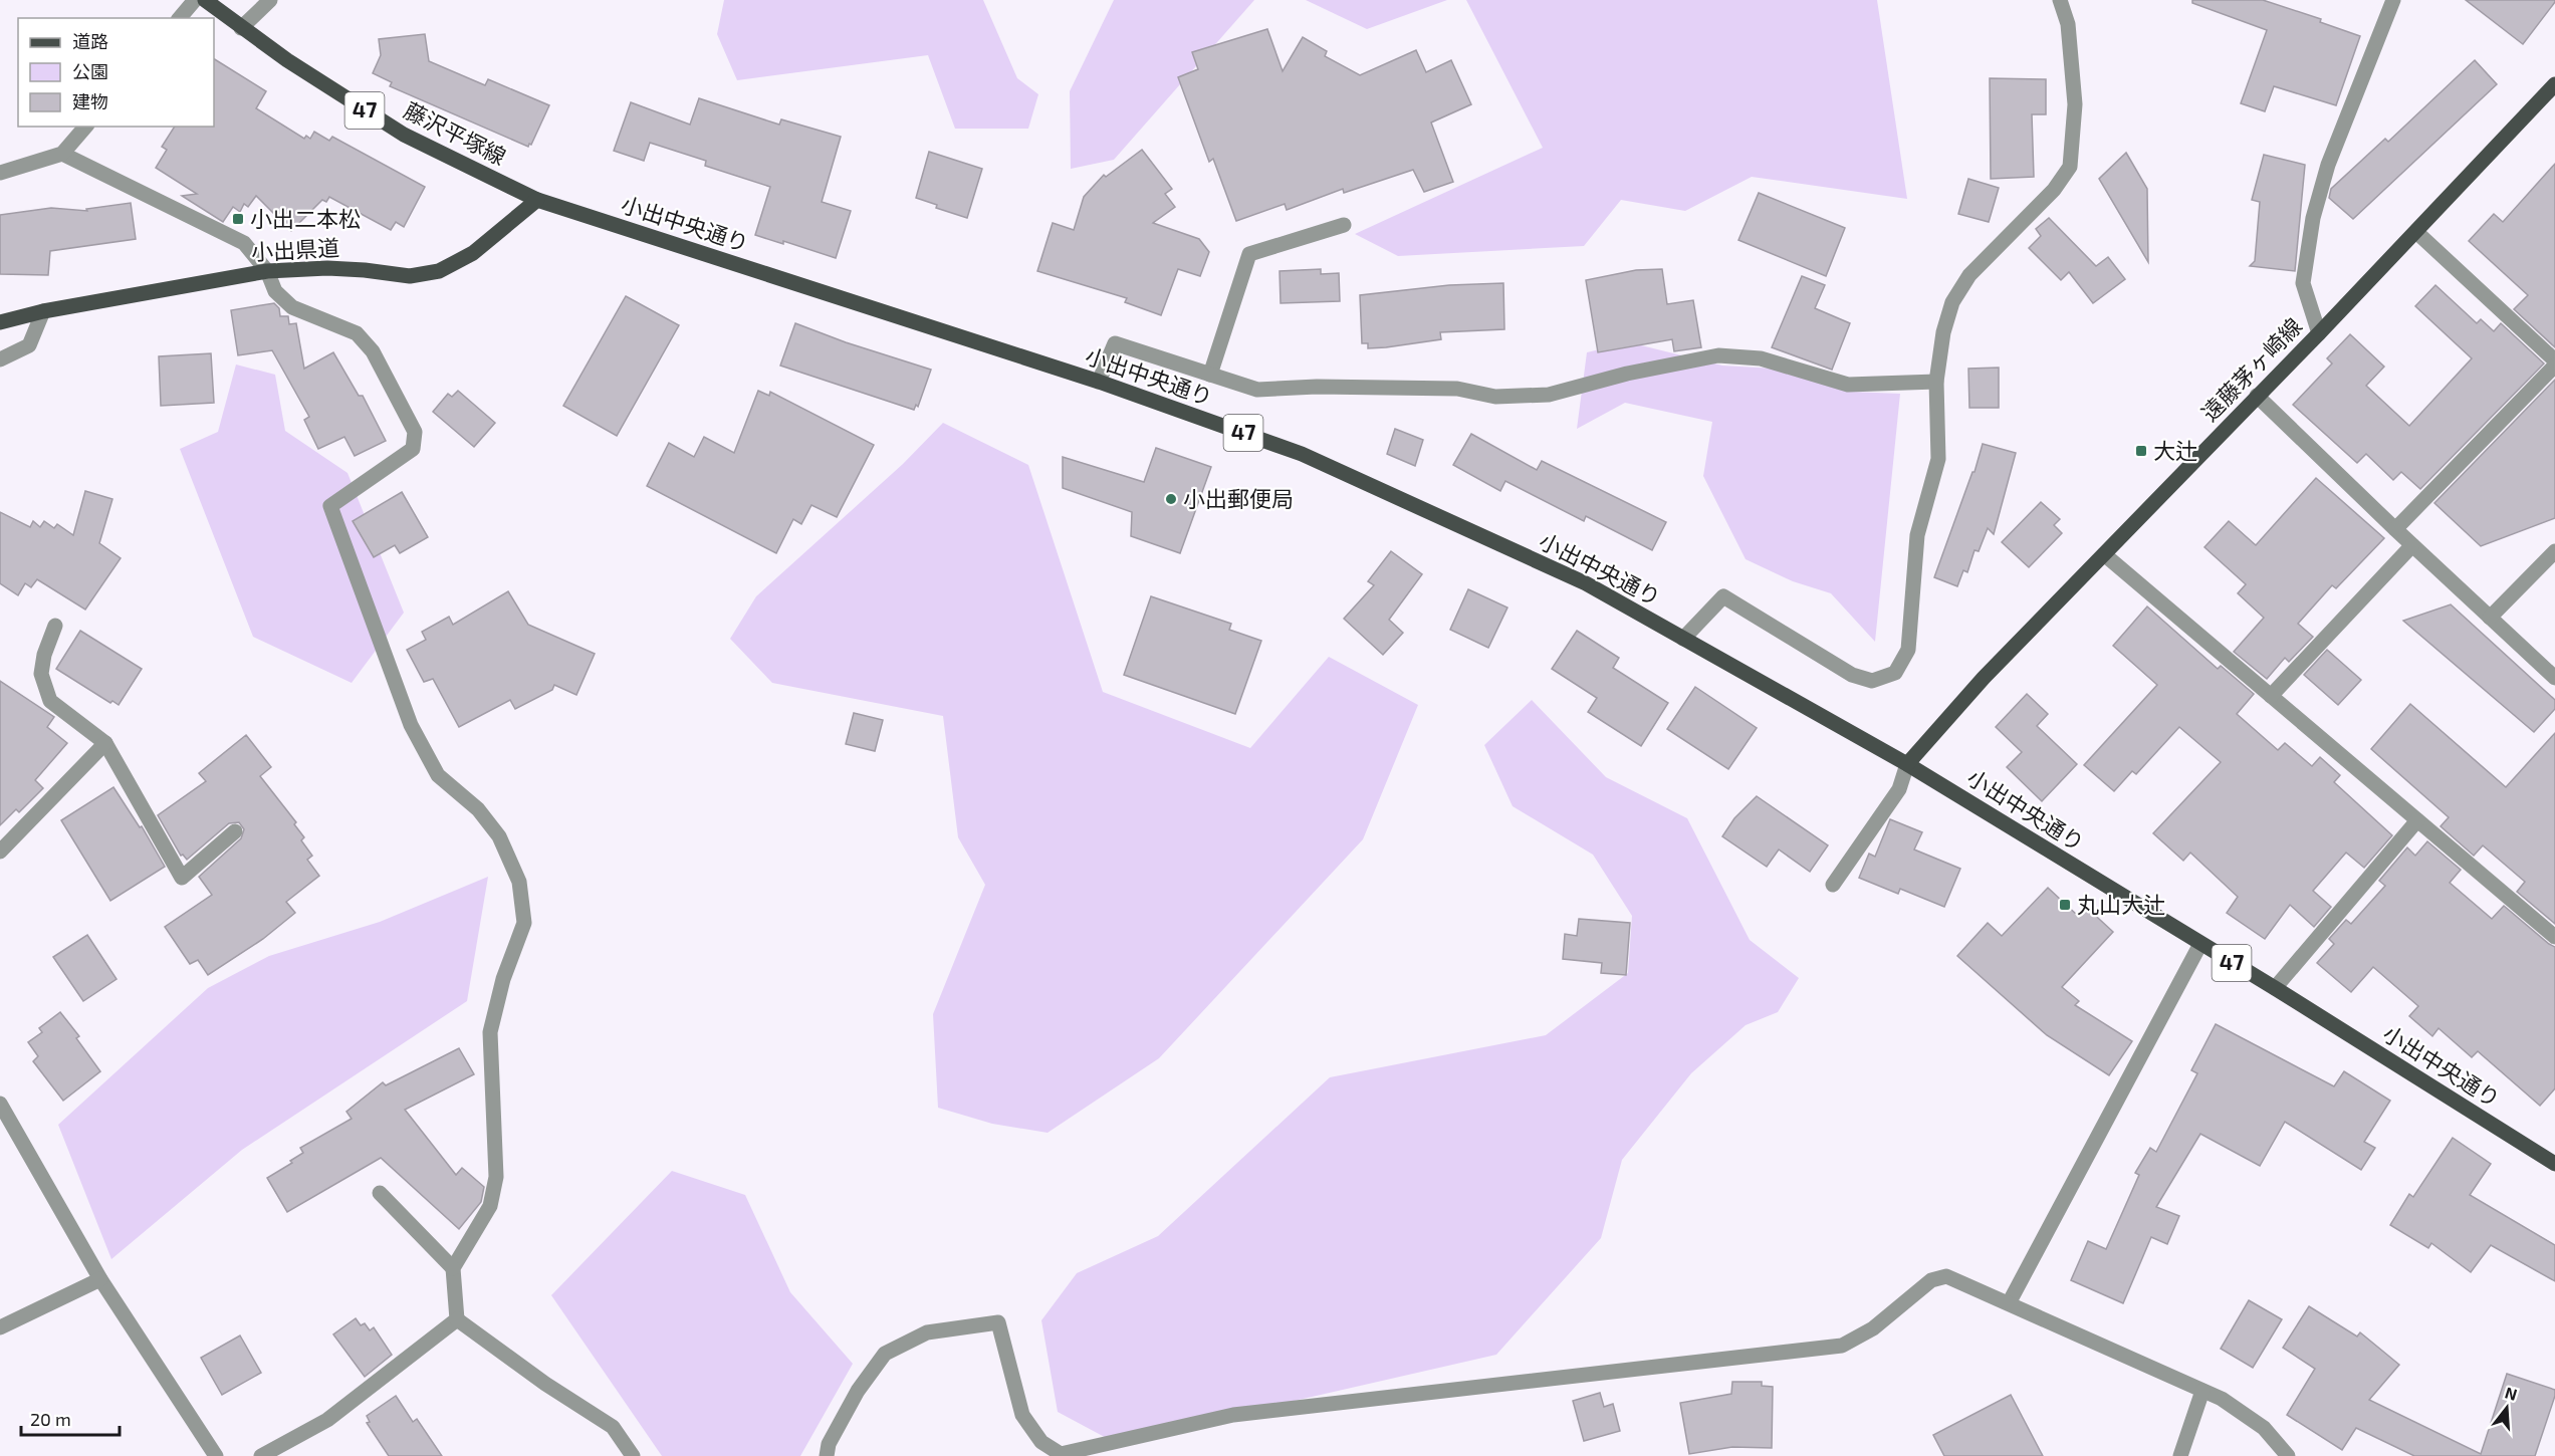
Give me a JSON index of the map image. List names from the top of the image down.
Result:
{
  "streets": {
    "main road": [
      "47",
      "藤沢平塚線",
      "小出中央通り",
      "小出県道",
      "遠藤茅ヶ崎線"
    ]
  },
  "crossings": [
    ["藤沢平塚線", "小出中央通り"],
    ["藤沢平塚線", "小出県道"],
    ["小出中央通り", "小出県道"],
    ["小出中央通り", "遠藤茅ヶ崎線"]
  ],
  "places": {
    "transit": ["小出二本松", "大辻", "丸山大辻"],
    "other": ["小出郵便局"]
  },
  "legend": ["道路", "公園", "建物"],
  "scale_bar": "20 m",
  "north": "top"
}
